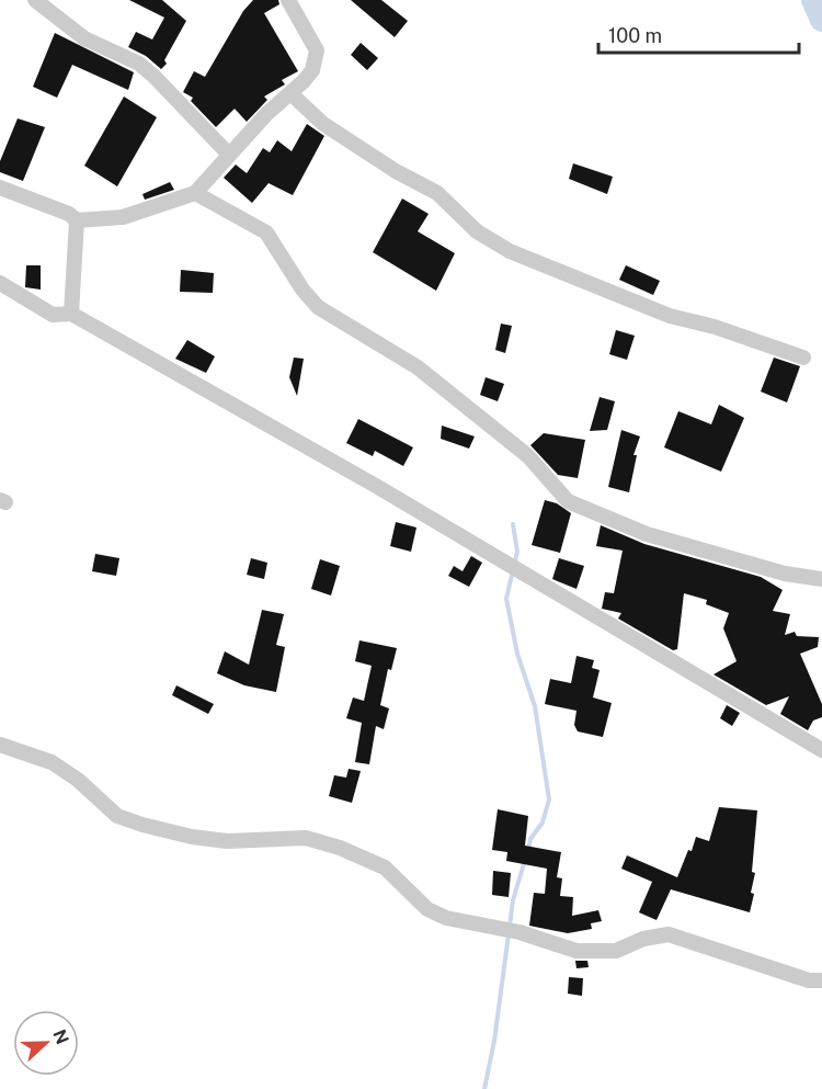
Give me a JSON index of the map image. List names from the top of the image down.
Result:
{
  "scale_bar": "100 m",
  "north": "right"
}
